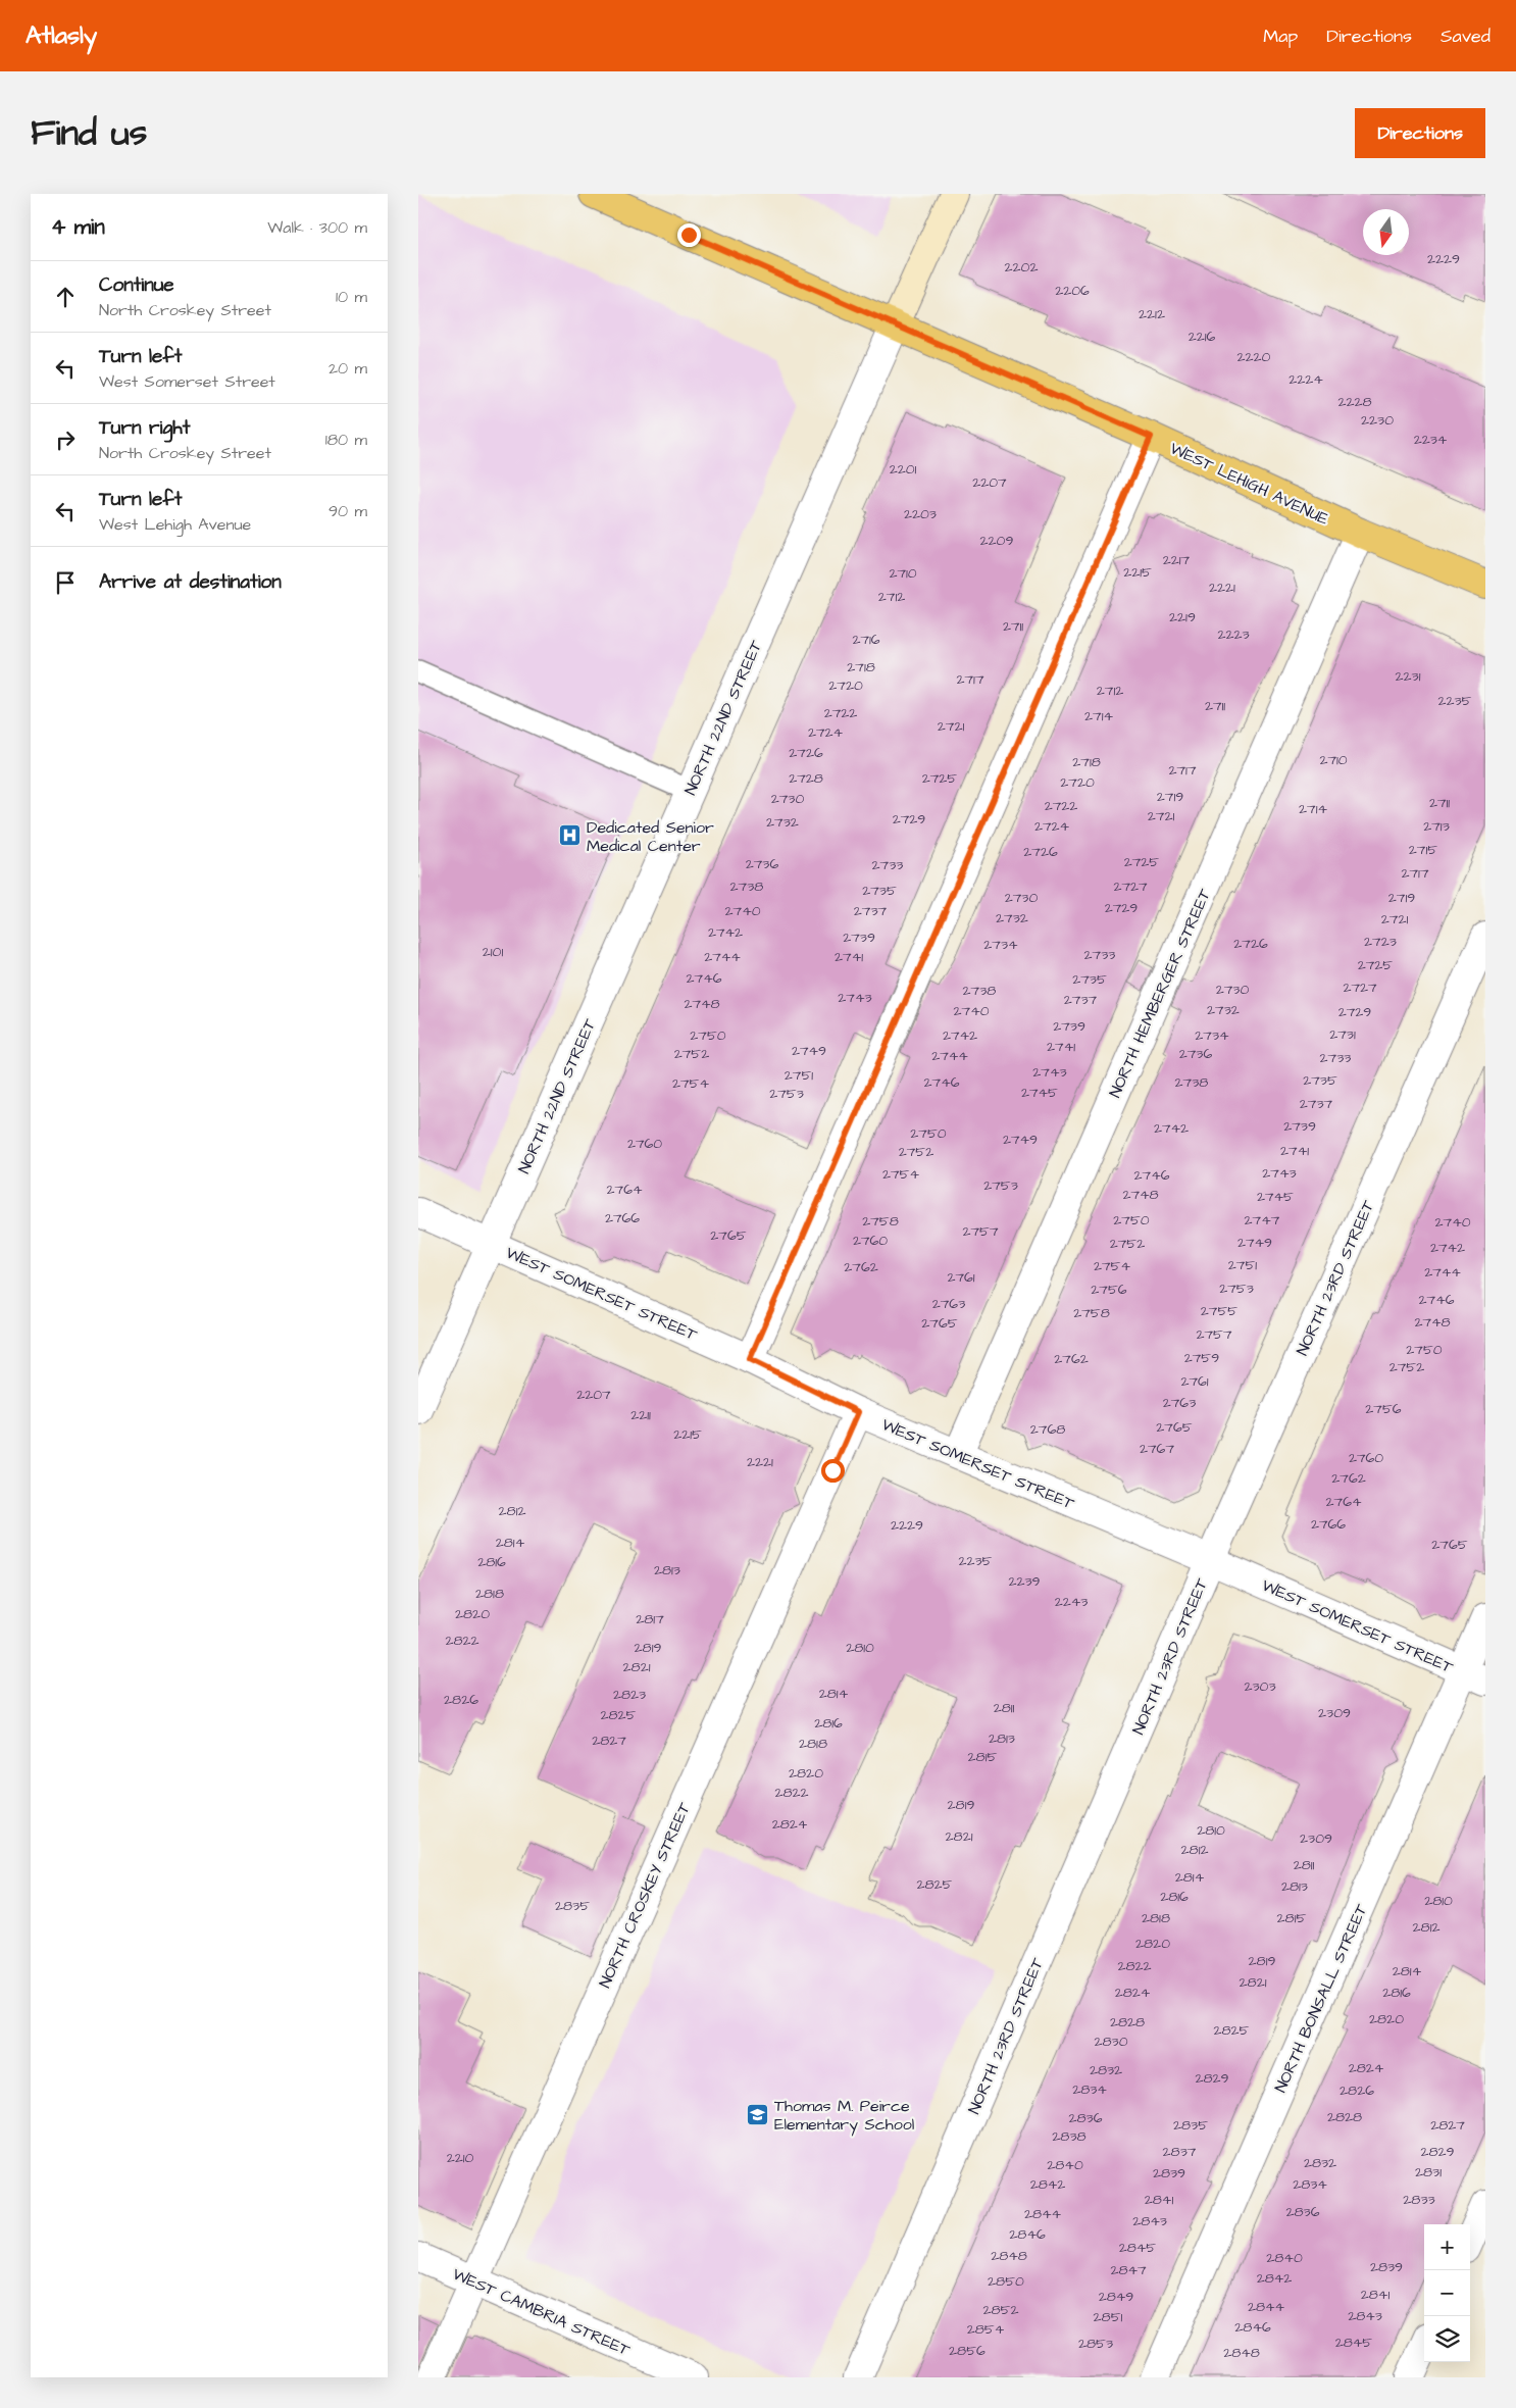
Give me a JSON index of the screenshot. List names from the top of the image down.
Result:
{
  "streets": {
    "main road": ["WEST LEHIGH AVENUE", "NORTH 22ND STREET"],
    "street": [
      "NORTH HEMBERGER STREET",
      "NORTH 23RD STREET",
      "WEST SOMERSET STREET",
      "NORTH CROSKEY STREET",
      "NORTH BONSALL STREET",
      "WEST CAMBRIA STREET"
    ]
  },
  "crossings": [
    ["WEST LEHIGH AVENUE", "NORTH 22ND STREET"],
    ["WEST LEHIGH AVENUE", "NORTH HEMBERGER STREET"],
    ["NORTH 22ND STREET", "WEST SOMERSET STREET"],
    ["NORTH HEMBERGER STREET", "WEST SOMERSET STREET"],
    ["NORTH 23RD STREET", "WEST SOMERSET STREET"],
    ["WEST SOMERSET STREET", "NORTH CROSKEY STREET"],
    ["WEST SOMERSET STREET", "NORTH BONSALL STREET"],
    ["NORTH CROSKEY STREET", "WEST CAMBRIA STREET"]
  ],
  "places": {
    "hospital": ["Dedicated Senior Medical Center"],
    "school or university": ["Thomas M. Peirce Elementary School"]
  },
  "house_numbers": [
    "2229",
    "2202",
    "2206",
    "2212",
    "2216",
    "2220",
    "2224",
    "2228",
    "2230",
    "2234",
    "2201",
    "2207",
    "2203",
    "2209",
    "2217",
    "2215",
    "2710",
    "2221",
    "2712",
    "2219",
    "2711",
    "2223",
    "2716",
    "2718",
    "2231",
    "2717",
    "2720",
    "2712",
    "2235",
    "2711",
    "2722",
    "2714",
    "2721",
    "2724",
    "2726",
    "2710",
    "2718",
    "2717",
    "2728",
    "2725",
    "2720",
    "2719",
    "2730",
    "2711",
    "2722",
    "2714",
    "2721",
    "2729",
    "2732",
    "2724",
    "2713",
    "2715",
    "2726",
    "2725",
    "2736",
    "2733",
    "2717",
    "2738",
    "2727",
    "2735",
    "2730",
    "2719",
    "2729",
    "2740",
    "2737",
    "2732",
    "2721",
    "2742",
    "2739",
    "2723",
    "2726",
    "2734",
    "2101",
    "2733",
    "2744",
    "2741",
    "2725",
    "2746",
    "2735",
    "2727",
    "2730",
    "2738",
    "2743",
    "2737",
    "2748",
    "2732",
    "2740",
    "2729",
    "2739",
    "2731",
    "2750",
    "2742",
    "2734",
    "2741",
    "2749",
    "2752",
    "2736",
    "2744",
    "2733",
    "2743",
    "2751",
    "2735",
    "2746",
    "2738",
    "2754",
    "2745",
    "2753",
    "2737",
    "2739",
    "2742",
    "2750",
    "2749",
    "2760",
    "2741",
    "2752",
    "2743",
    "2754",
    "2746",
    "2753",
    "2764",
    "2748",
    "2745",
    "2766",
    "2750",
    "2747",
    "2758",
    "2740",
    "2757",
    "2765",
    "2760",
    "2749",
    "2752",
    "2742",
    "2751",
    "2754",
    "2762",
    "2744",
    "2761",
    "2753",
    "2756",
    "2746",
    "2763",
    "2755",
    "2758",
    "2748",
    "2765",
    "2757",
    "2750",
    "2759",
    "2762",
    "2752",
    "2761",
    "2207",
    "2763",
    "2756",
    "2211",
    "2765",
    "2768",
    "2215",
    "2767",
    "2760",
    "2221",
    "2762",
    "2764",
    "2812",
    "2766",
    "2229",
    "2814",
    "2765",
    "2235",
    "2816",
    "2813",
    "2239",
    "2818",
    "2243",
    "2820",
    "2817",
    "2822",
    "2819",
    "2810",
    "2821",
    "2303",
    "2814",
    "2823",
    "2826",
    "2811",
    "2309",
    "2825",
    "2816",
    "2813",
    "2827",
    "2818",
    "2815",
    "2820",
    "2822",
    "2819",
    "2824",
    "2810",
    "2821",
    "2309",
    "2812",
    "2811",
    "2814",
    "2825",
    "2813",
    "2816",
    "2810",
    "2835",
    "2818",
    "2815",
    "2812",
    "2820",
    "2819",
    "2822",
    "2814",
    "2821",
    "2824",
    "2816",
    "2820",
    "2828",
    "2825",
    "2830",
    "2824",
    "2832",
    "2829",
    "2834",
    "2826",
    "2828",
    "2836",
    "2835",
    "2827",
    "2838",
    "2837",
    "2829",
    "2210",
    "2832",
    "2840",
    "2831",
    "2839",
    "2842",
    "2834",
    "2841",
    "2833",
    "2836",
    "2844",
    "2843",
    "2846",
    "2845",
    "2848",
    "2840",
    "2839",
    "2847",
    "2842",
    "2850",
    "2841",
    "2849",
    "2844",
    "2852",
    "2843",
    "2851",
    "2846",
    "2854",
    "2845",
    "2853",
    "2856",
    "2848"
  ],
  "north": "bottom",
  "page": {
    "header": "Atlasly",
    "nav": ["Map", "Directions", "Saved"],
    "title": "Find us",
    "buttons": "Directions",
    "heading": ["4 min", "Walk · 300 m"],
    "list": [
      ["Continue", "North Croskey Street", "10 m"],
      ["Turn left", "West Somerset Street", "20 m"],
      ["Turn right", "North Croskey Street", "180 m"],
      ["Turn left", "West Lehigh Avenue", "90 m"],
      "Arrive at destination"
    ],
    "map_buttons": ["+", "−"]
  }
}
